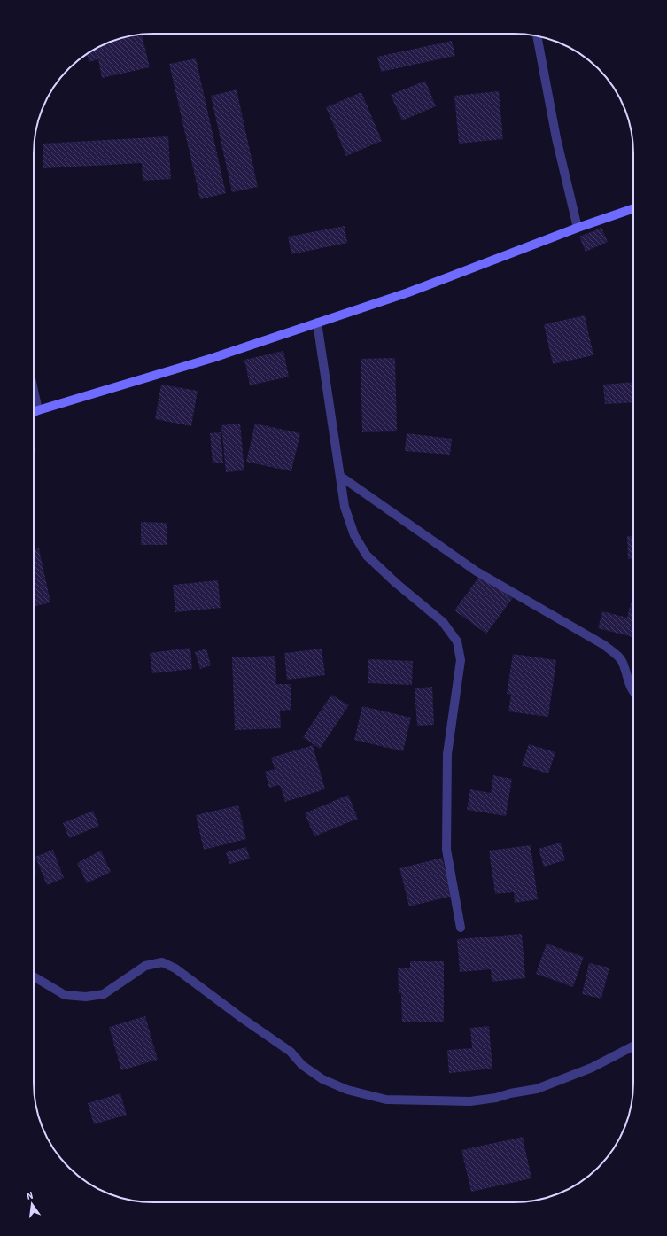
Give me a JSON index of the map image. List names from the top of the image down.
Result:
{
  "north": "top"
}
